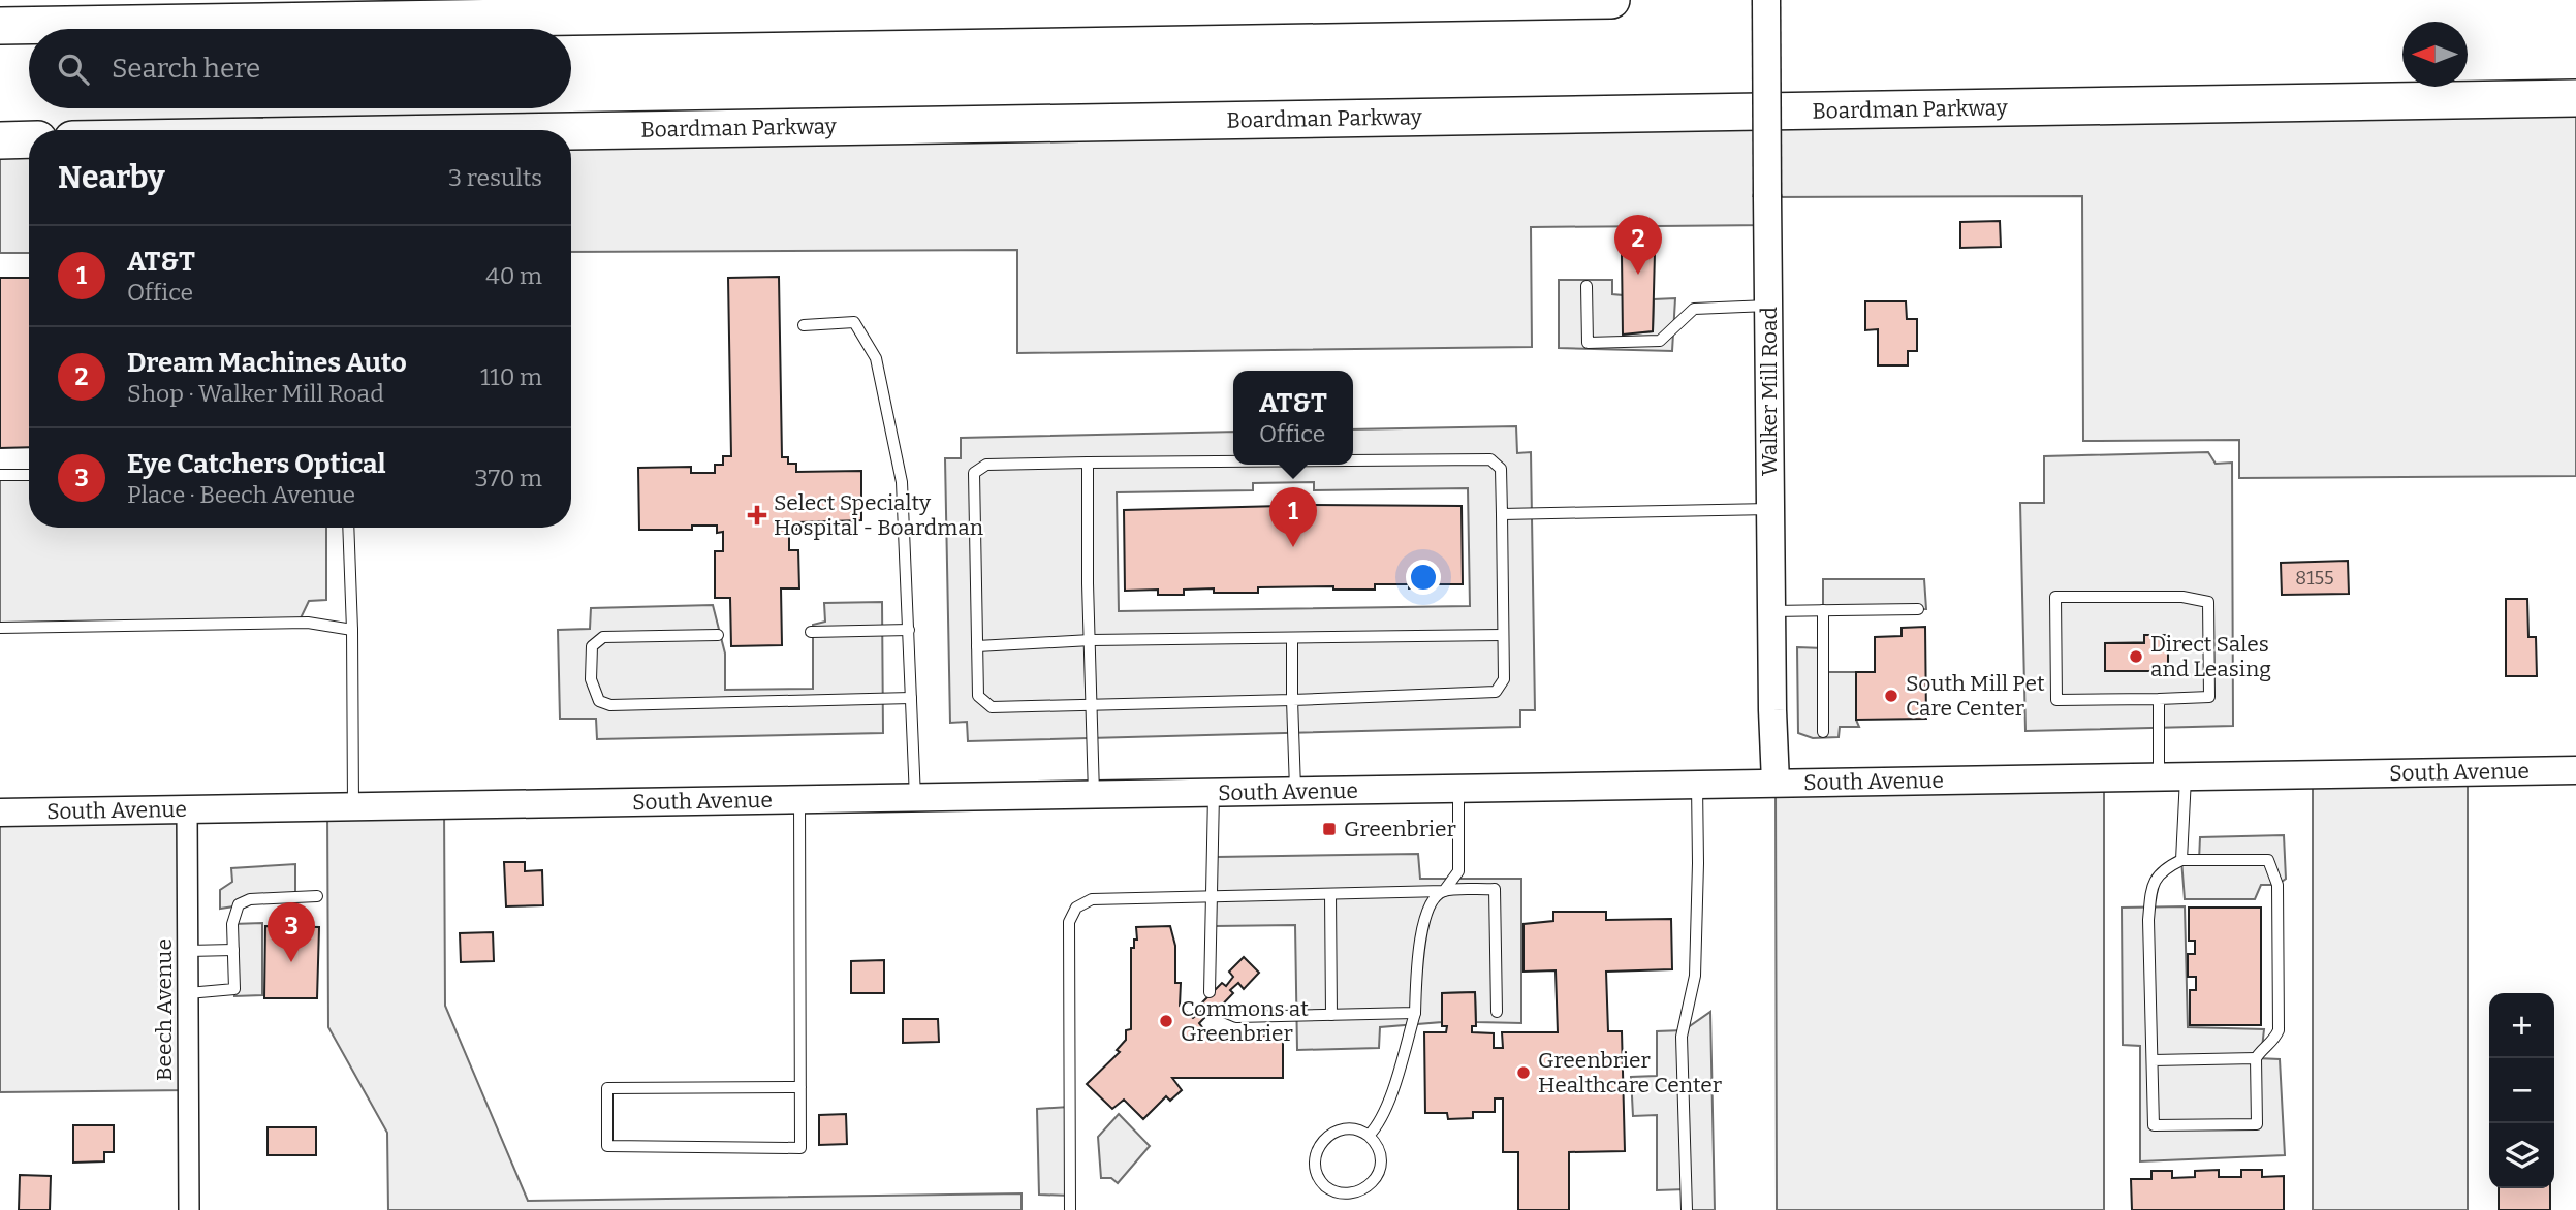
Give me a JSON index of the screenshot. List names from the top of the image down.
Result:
{
  "streets": {
    "highway": ["Boardman Parkway"],
    "main road": ["Walker Mill Road", "South Avenue"],
    "street": ["Beech Avenue"]
  },
  "crossings": [
    ["Walker Mill Road", "South Avenue"],
    ["South Avenue", "Beech Avenue"]
  ],
  "places": {
    "health": ["Select Specialty Hospital - Boardman"],
    "other": [
      "Direct Sales and Leasing",
      "South Mill Pet Care Center",
      "Commons at Greenbrier",
      "Greenbrier Healthcare Center"
    ],
    "transit": ["Greenbrier"]
  },
  "house_numbers": ["8155"],
  "north": "left",
  "page": {
    "search": "Search here",
    "heading": ["Nearby", "3 results"],
    "pins": ["2", "1", "3"],
    "list": [
      {
        "mark": "1",
        "name": "AT&T",
        "note": "Office",
        "value": "40 m"
      },
      {
        "mark": "2",
        "name": "Dream Machines Auto",
        "note": "Shop · Walker Mill Road",
        "value": "110 m"
      },
      {
        "mark": "3",
        "name": "Eye Catchers Optical",
        "note": "Place · Beech Avenue",
        "value": "370 m"
      }
    ],
    "popup": ["AT&T", "Office"],
    "map_buttons": ["+", "−"]
  }
}
